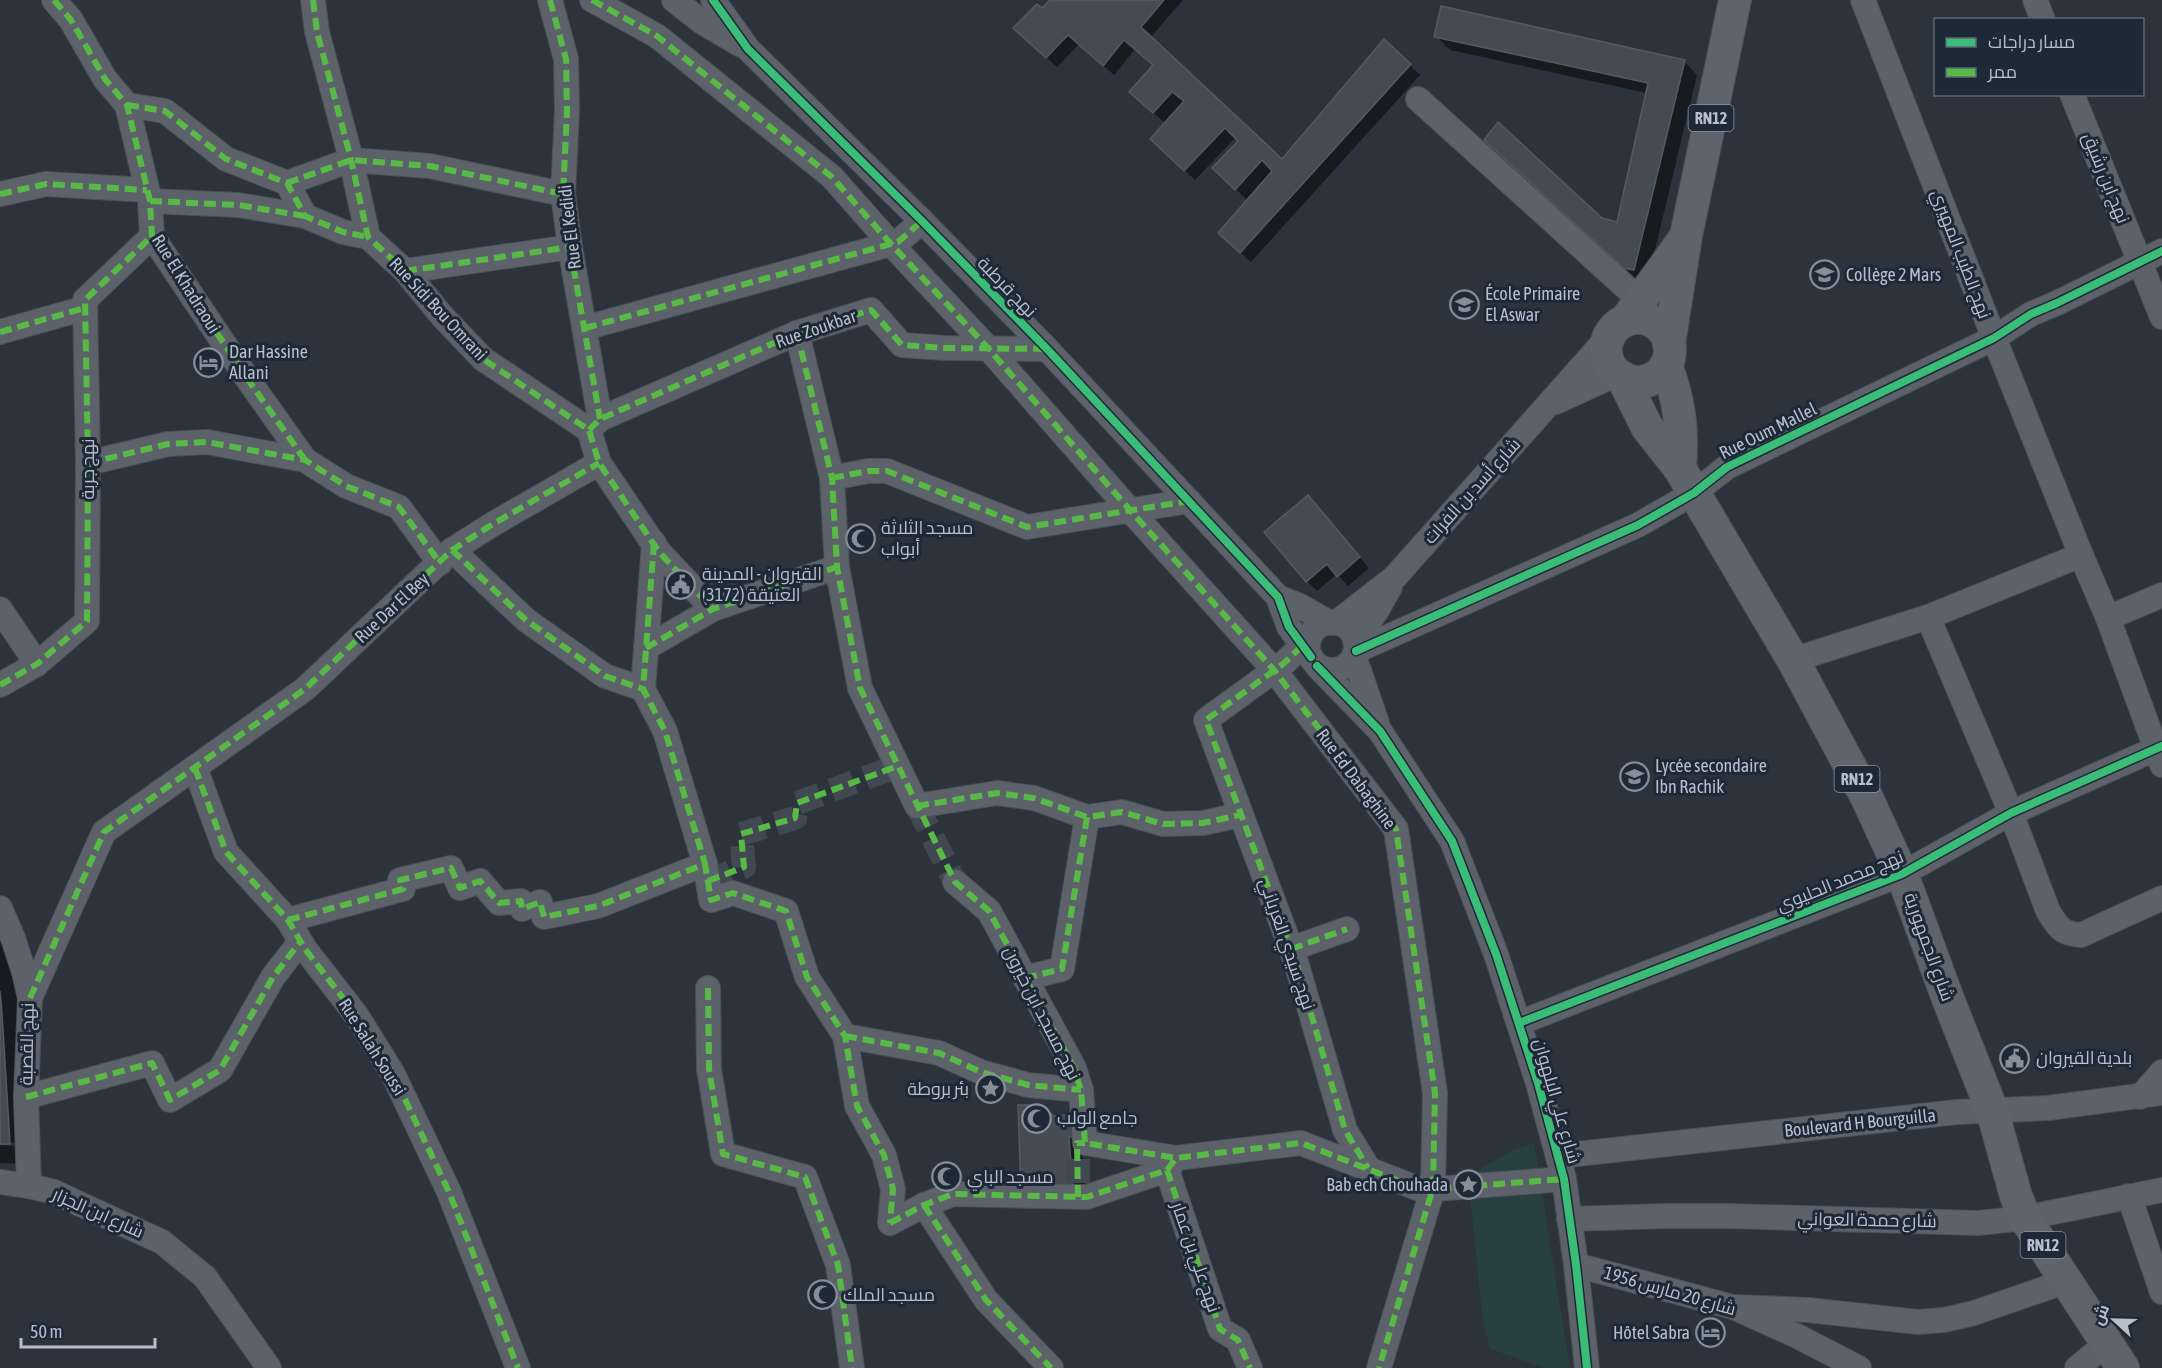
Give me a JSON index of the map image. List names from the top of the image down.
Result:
{
  "streets": {
    "main road": ["RN12", "شارع الجمهورية"],
    "street": [
      "نهج ابن رشيق",
      "Rue El Kedidi",
      "نهج الطيب المهيري",
      "Rue El Khadraoui",
      "نهج قرطبة",
      "Rue Sidi Bou Omrani",
      "Rue Zoukbar",
      "Rue Oum Mallel",
      "نهج جربة",
      "شارع أسد بن الفرات",
      "Rue Dar El Bey",
      "Rue Ed Dabaghine",
      "نهج محمد الحليوي",
      "نهج سيدي الغرياني",
      "نهج مسجد ابن خيرون",
      "نهج القصبة",
      "Rue Salah Soussi",
      "شارع علي البلهوان",
      "Boulevard H Bourguilla",
      "شارع ابن الجزار",
      "شارع حمدة العواني",
      "نهج علي بن عمار",
      "شارع 20 مارس 1956"
    ]
  },
  "crossings": [
    ["نهج ابن رشيق", "Rue Oum Mallel"],
    ["Rue El Kedidi", "Rue Sidi Bou Omrani"],
    ["Rue El Kedidi", "Rue Zoukbar"],
    ["نهج الطيب المهيري", "Rue Oum Mallel"],
    ["نهج الطيب المهيري", "نهج محمد الحليوي"],
    ["نهج قرطبة", "Rue Zoukbar"],
    ["Rue Sidi Bou Omrani", "Rue Zoukbar"],
    ["Rue Zoukbar", "Rue Ed Dabaghine"],
    ["Rue Oum Mallel", "شارع الجمهورية"],
    ["شارع أسد بن الفرات", "شارع الجمهورية"],
    ["Rue Dar El Bey", "نهج القصبة"],
    ["Rue Dar El Bey", "Rue Salah Soussi"],
    ["Rue Ed Dabaghine", "نهج سيدي الغرياني"],
    ["Rue Ed Dabaghine", "Boulevard H Bourguilla"],
    ["نهج محمد الحليوي", "شارع الجمهورية"],
    ["نهج محمد الحليوي", "شارع علي البلهوان"],
    ["نهج سيدي الغرياني", "Boulevard H Bourguilla"],
    ["شارع الجمهورية", "Boulevard H Bourguilla"],
    ["شارع الجمهورية", "شارع حمدة العواني"],
    ["نهج مسجد ابن خيرون", "Boulevard H Bourguilla"],
    ["نهج مسجد ابن خيرون", "نهج علي بن عمار"],
    ["نهج القصبة", "شارع ابن الجزار"],
    ["شارع علي البلهوان", "Boulevard H Bourguilla"],
    ["شارع علي البلهوان", "شارع حمدة العواني"],
    ["شارع علي البلهوان", "شارع 20 مارس 1956"],
    ["Boulevard H Bourguilla", "نهج علي بن عمار"]
  ],
  "places": {
    "school or university": ["Collège 2 Mars", "École Primaire El Aswar", "Lycée secondaire Ibn Rachik"],
    "hotel": ["Dar Hassine Allani", "Hôtel Sabra"],
    "mosque": [
      "مسجد الثلاثة أبواب",
      "جامع الولب",
      "مسجد الباي",
      "مسجد الملك"
    ],
    "public building": ["القيروان - المدينة العتيقة (3172)", "بلدية القيروان"],
    "place": ["بئر بروطة", "Bab ech Chouhada"]
  },
  "legend": ["مسار دراجات", "ممر"],
  "scale_bar": "50 m",
  "north": "left"
}
